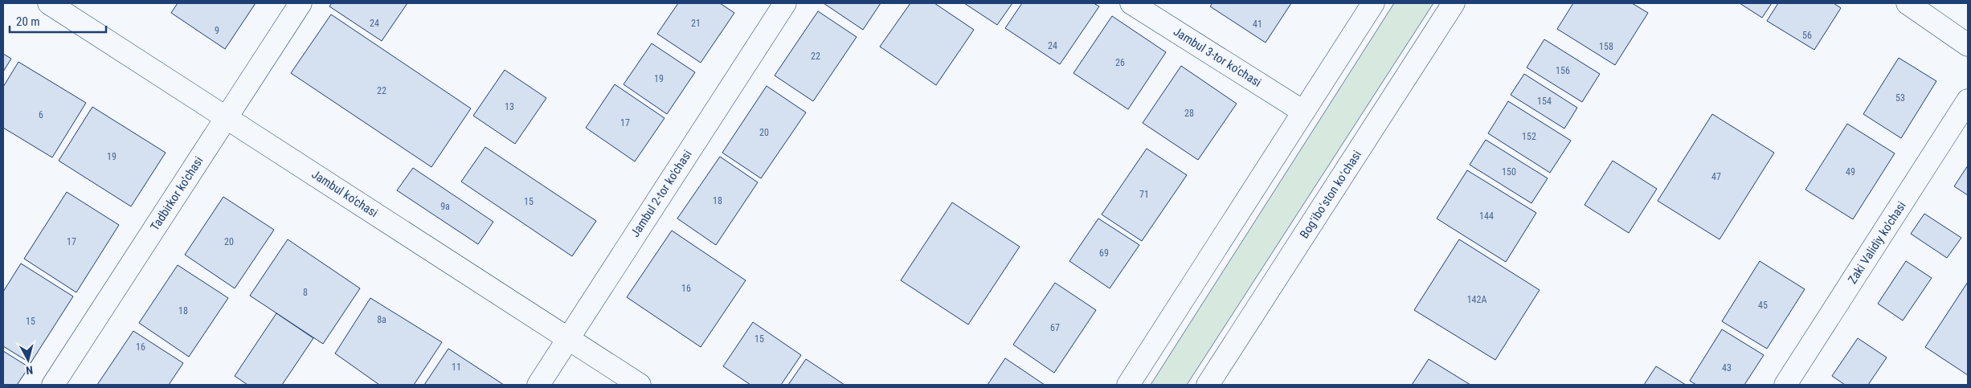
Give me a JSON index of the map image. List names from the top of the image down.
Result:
{
  "streets": {
    "street": [
      "Jambul 3-tor ko'chasi",
      "Tadbirkor ko'chasi",
      "Jambul ko'chasi",
      "Jambul 2-tor ko'chasi",
      "Bogʻiboʻston koʻchasi",
      "Zaki Validiy ko'chasi"
    ]
  },
  "crossings": [
    ["Tadbirkor ko'chasi", "Jambul ko'chasi"],
    ["Jambul ko'chasi", "Jambul 2-tor ko'chasi"]
  ],
  "house_numbers": [
    "24",
    "21",
    "41",
    "9",
    "56",
    "24",
    "158",
    "22",
    "26",
    "156",
    "19",
    "22",
    "53",
    "154",
    "13",
    "28",
    "6",
    "17",
    "20",
    "152",
    "19",
    "150",
    "49",
    "47",
    "71",
    "18",
    "15",
    "9a",
    "144",
    "17",
    "20",
    "69",
    "16",
    "8",
    "142A",
    "45",
    "18",
    "8a",
    "15",
    "67",
    "15",
    "16",
    "11",
    "43"
  ],
  "scale_bar": "20 m",
  "north": "bottom"
}
